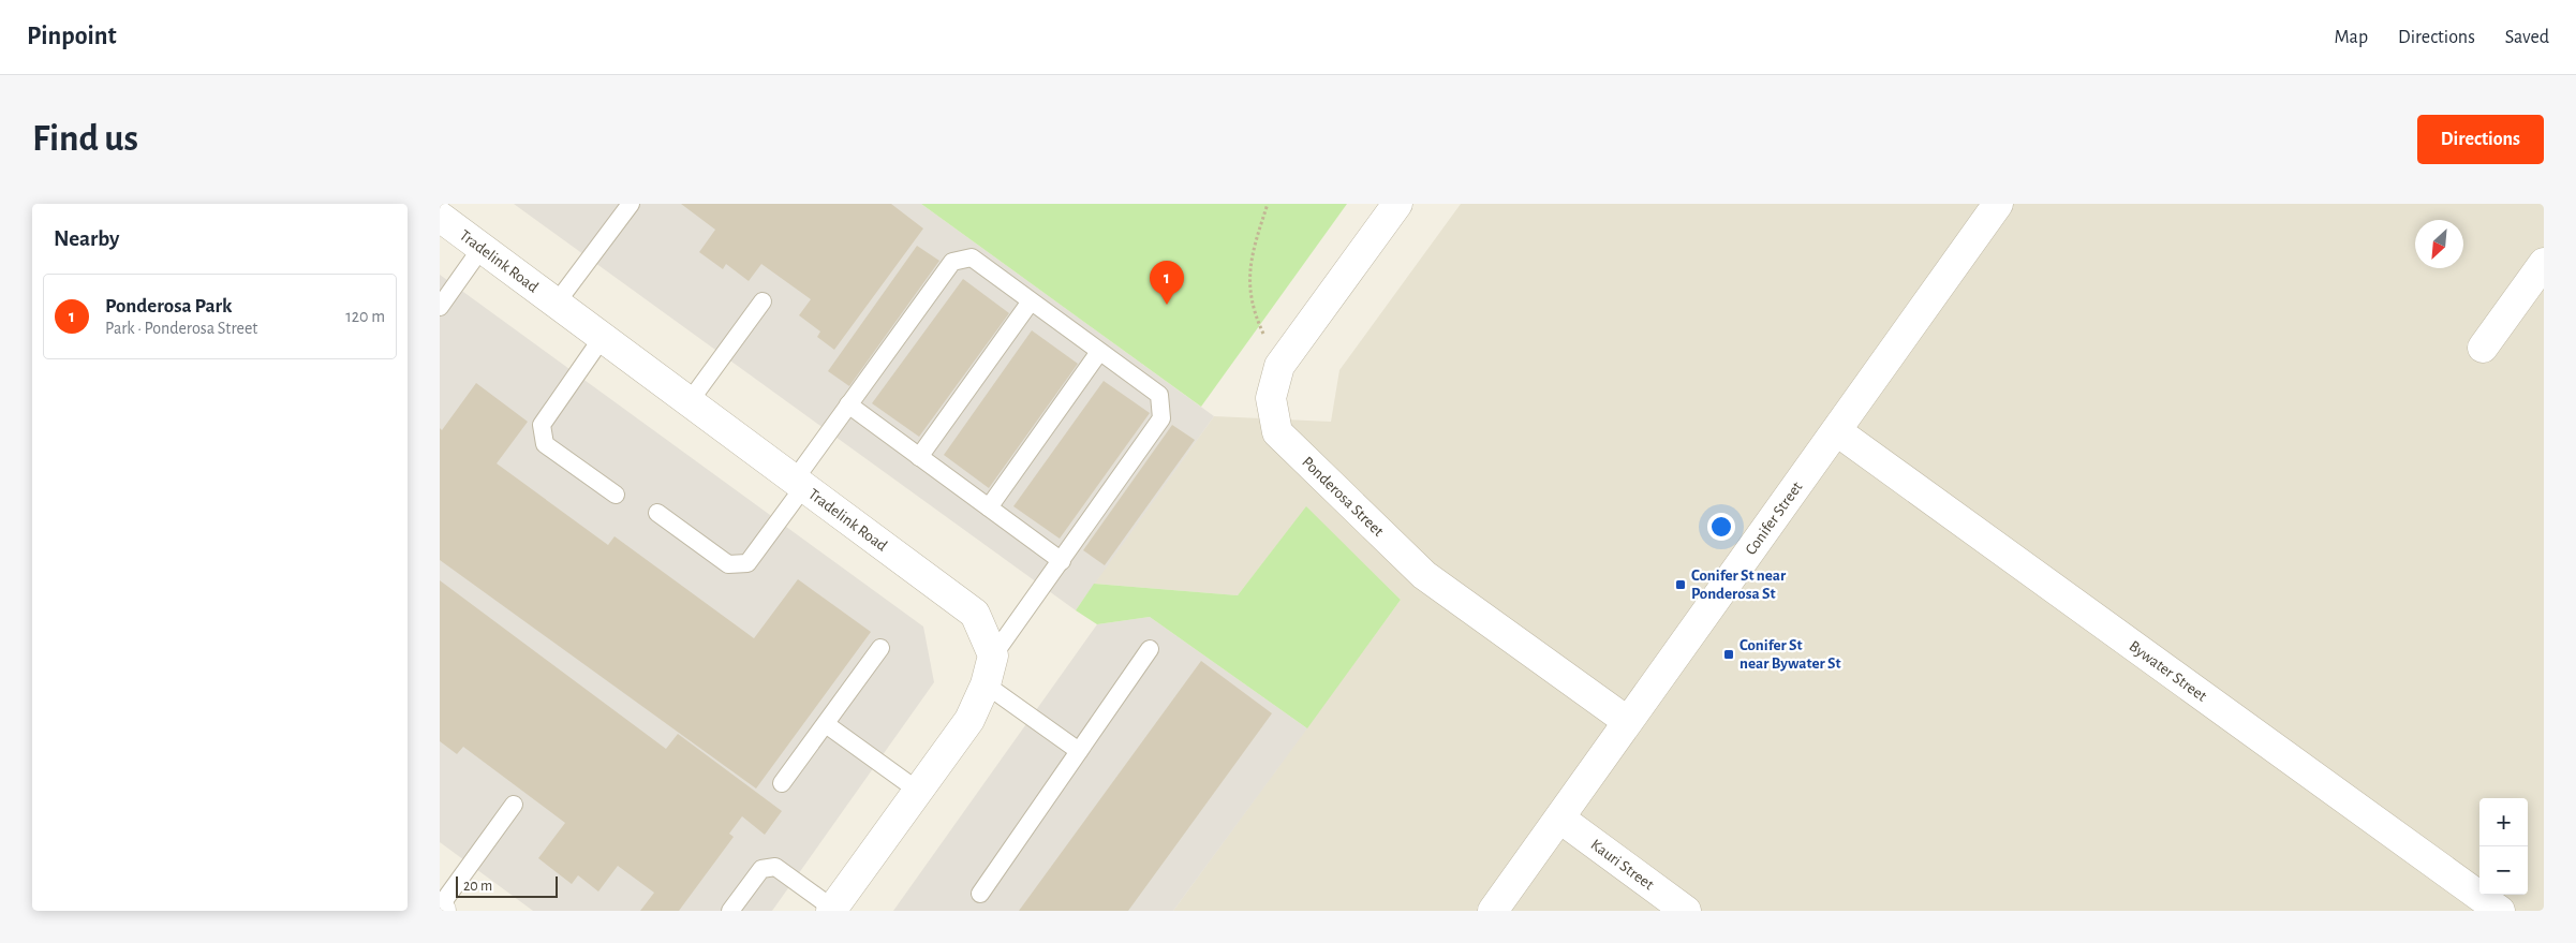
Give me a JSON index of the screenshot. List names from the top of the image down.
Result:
{
  "streets": {
    "street": [
      "Tradelink Road",
      "Ponderosa Street",
      "Conifer Street",
      "Bywater Street",
      "Kauri Street"
    ]
  },
  "crossings": [
    ["Ponderosa Street", "Conifer Street"],
    ["Conifer Street", "Bywater Street"],
    ["Conifer Street", "Kauri Street"]
  ],
  "places": {
    "transit": ["Conifer St near Ponderosa St", "Conifer St near Bywater St"]
  },
  "scale_bar": "20 m",
  "north": "bottom left",
  "page": {
    "header": "Pinpoint",
    "nav": ["Map", "Directions", "Saved"],
    "buttons": "Directions",
    "title": "Find us",
    "heading": "Nearby",
    "pins": "1",
    "list": [
      {
        "mark": "1",
        "name": "Ponderosa Park",
        "note": "Park · Ponderosa Street",
        "value": "120 m"
      }
    ],
    "map_buttons": ["+", "−"],
    "scale": "20 m"
  }
}
